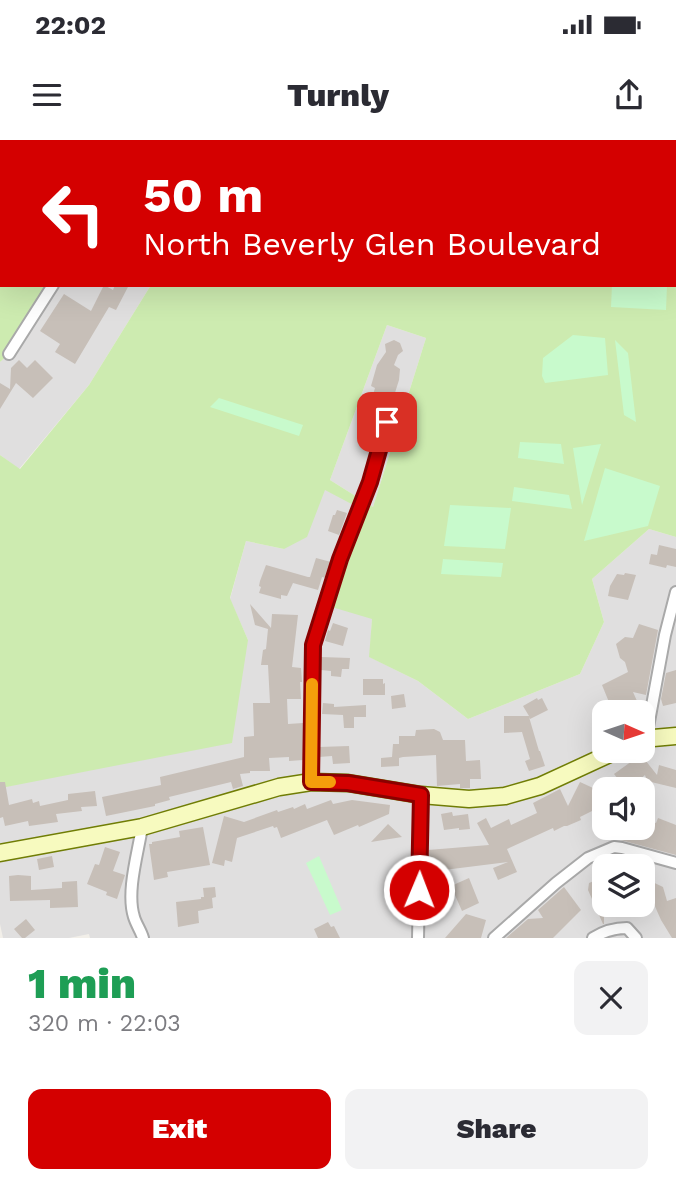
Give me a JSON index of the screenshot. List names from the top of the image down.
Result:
{
  "north": "right",
  "page": {
    "status": "22:02",
    "header": "Turnly",
    "turn": ["50 m", "North Beverly Glen Boulevard"],
    "heading": ["1 min", "320 m · 22:03"],
    "buttons": ["Exit", "Share"]
  }
}
